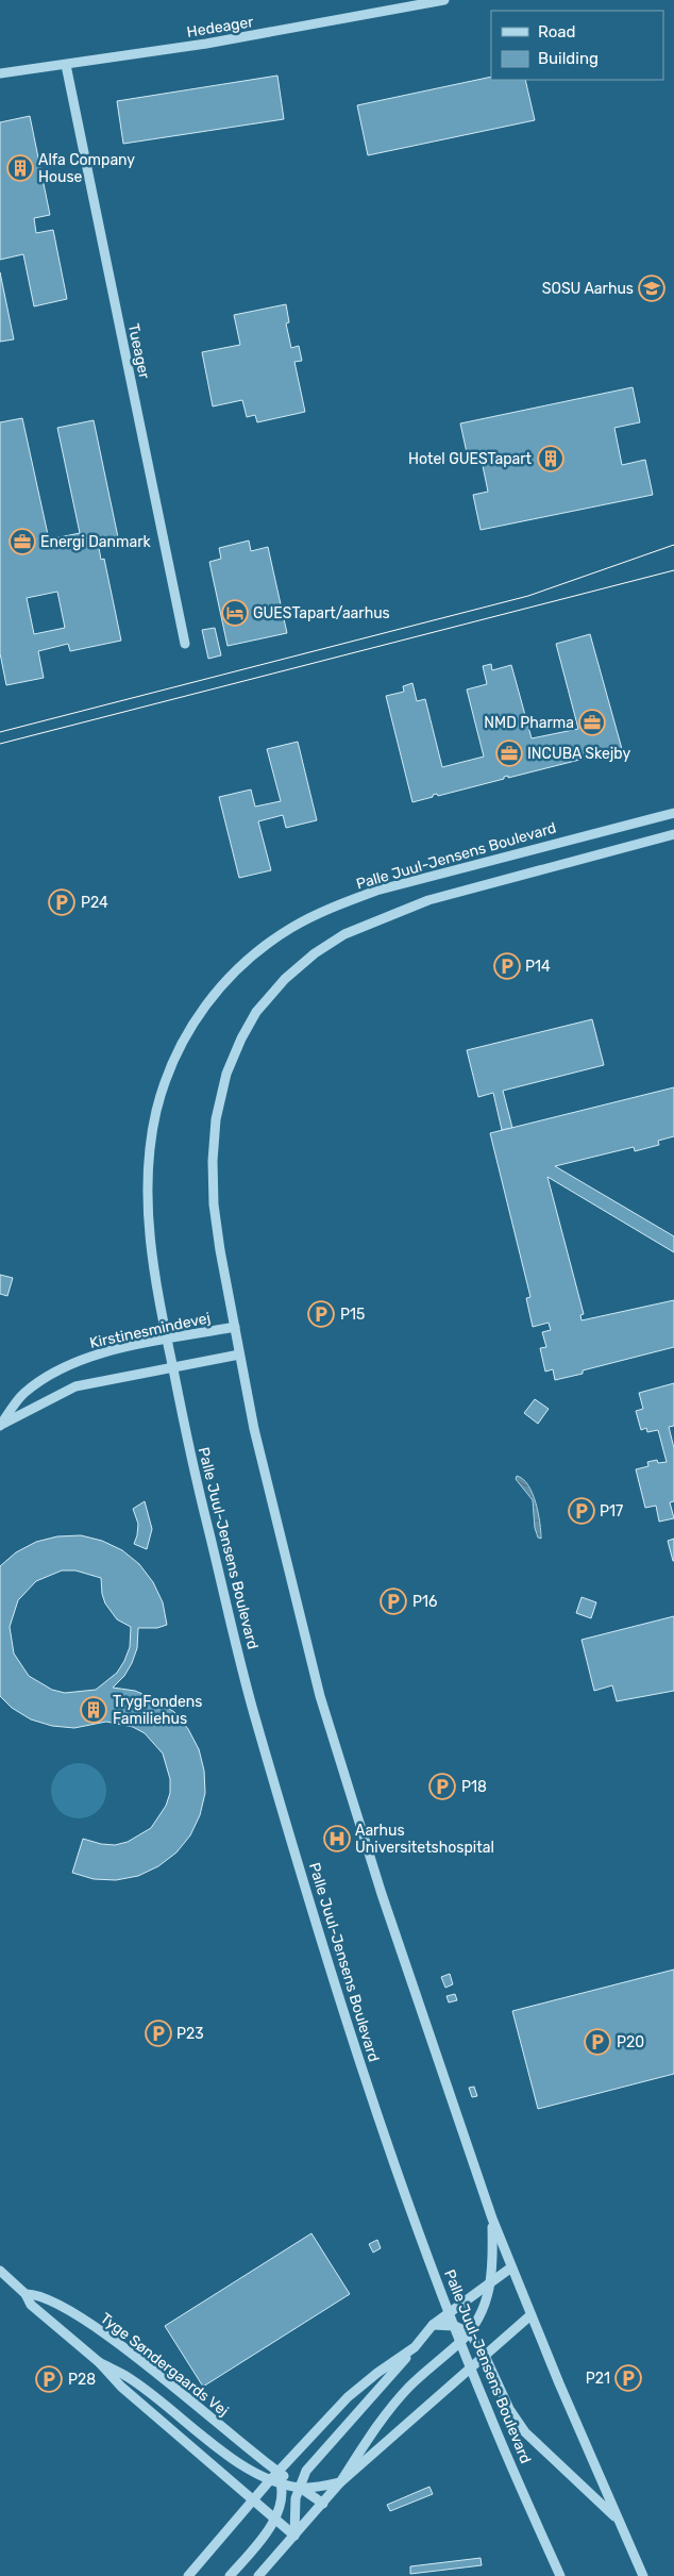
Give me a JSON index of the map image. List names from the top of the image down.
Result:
{
  "streets": {
    "street": [
      "Hedeager",
      "Tueager",
      "Palle Juul-Jensens Boulevard",
      "Kirstinesmindevej",
      "Tyge Søndergaards Vej"
    ]
  },
  "crossings": [
    ["Hedeager", "Tueager"],
    ["Palle Juul-Jensens Boulevard", "Kirstinesmindevej"]
  ],
  "places": {
    "building": ["Alfa Company House", "Hotel GUESTapart", "TrygFondens Familiehus"],
    "school or university": ["SOSU Aarhus"],
    "office": ["Energi Danmark", "NMD Pharma", "INCUBA Skejby"],
    "hotel": ["GUESTapart/aarhus"],
    "parking": [
      "P24",
      "P14",
      "P15",
      "P17",
      "P16",
      "P18",
      "P23",
      "P20",
      "P21",
      "P28"
    ],
    "hospital": ["Aarhus Universitetshospital"]
  },
  "legend": ["Road", "Building"]
}
